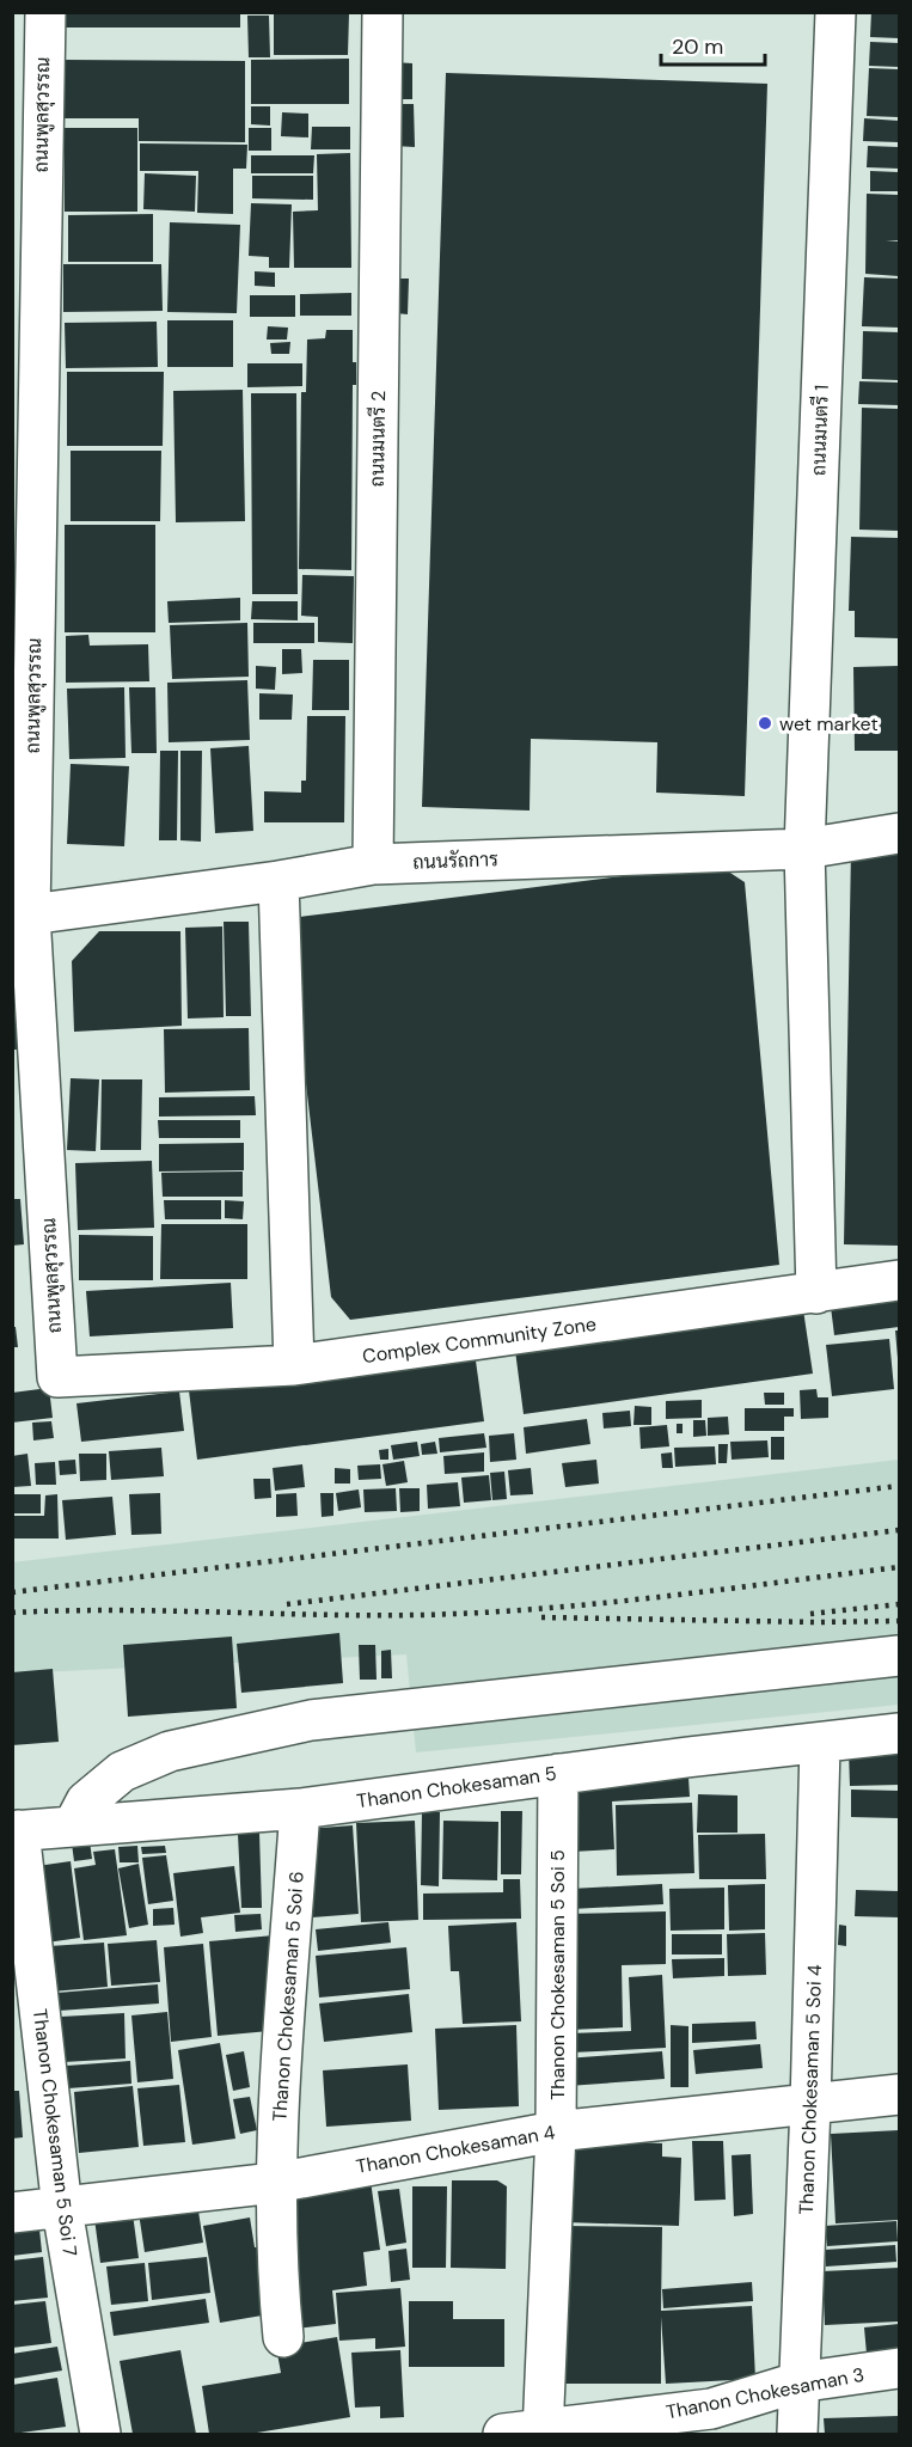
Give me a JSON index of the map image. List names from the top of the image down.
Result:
{
  "streets": {
    "street": [
      "ถนนพูลสุวรรณ",
      "ถนนมนตรี 1",
      "ถนนมนตรี 2",
      "ถนนรัถการ",
      "Complex Community Zone",
      "Thanon Chokesaman 5",
      "Thanon Chokesaman 5 Soi 5",
      "Thanon Chokesaman 5 Soi 6",
      "Thanon Chokesaman 5 Soi 4",
      "Thanon Chokesaman 5 Soi 7",
      "Thanon Chokesaman 4",
      "Thanon Chokesaman 3"
    ]
  },
  "crossings": [
    ["ถนนพูลสุวรรณ", "ถนนรัถการ"],
    ["ถนนพูลสุวรรณ", "Complex Community Zone"],
    ["ถนนมนตรี 1", "ถนนรัถการ"],
    ["ถนนมนตรี 1", "Complex Community Zone"],
    ["ถนนมนตรี 2", "ถนนรัถการ"],
    ["Thanon Chokesaman 5", "Thanon Chokesaman 5 Soi 5"],
    ["Thanon Chokesaman 5", "Thanon Chokesaman 5 Soi 6"],
    ["Thanon Chokesaman 5", "Thanon Chokesaman 5 Soi 4"],
    ["Thanon Chokesaman 5", "Thanon Chokesaman 5 Soi 7"],
    ["Thanon Chokesaman 5 Soi 5", "Thanon Chokesaman 4"],
    ["Thanon Chokesaman 5 Soi 5", "Thanon Chokesaman 3"],
    ["Thanon Chokesaman 5 Soi 6", "Thanon Chokesaman 4"],
    ["Thanon Chokesaman 5 Soi 4", "Thanon Chokesaman 4"],
    ["Thanon Chokesaman 5 Soi 4", "Thanon Chokesaman 3"],
    ["Thanon Chokesaman 5 Soi 7", "Thanon Chokesaman 4"]
  ],
  "places": ["wet market"],
  "scale_bar": "20 m"
}
